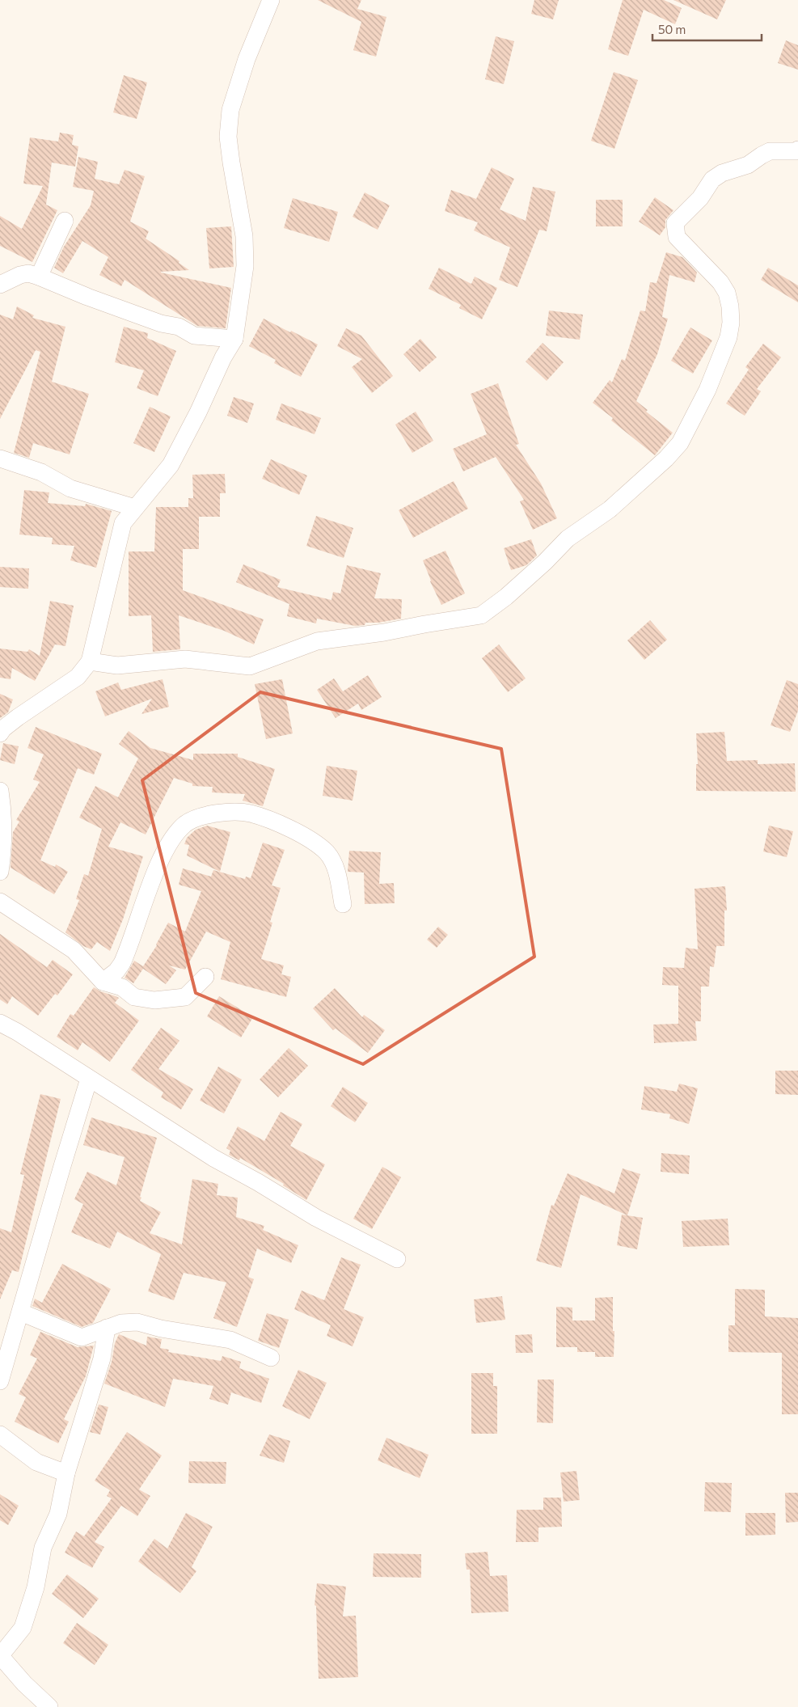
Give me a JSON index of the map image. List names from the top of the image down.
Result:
{
  "scale_bar": "50 m"
}
